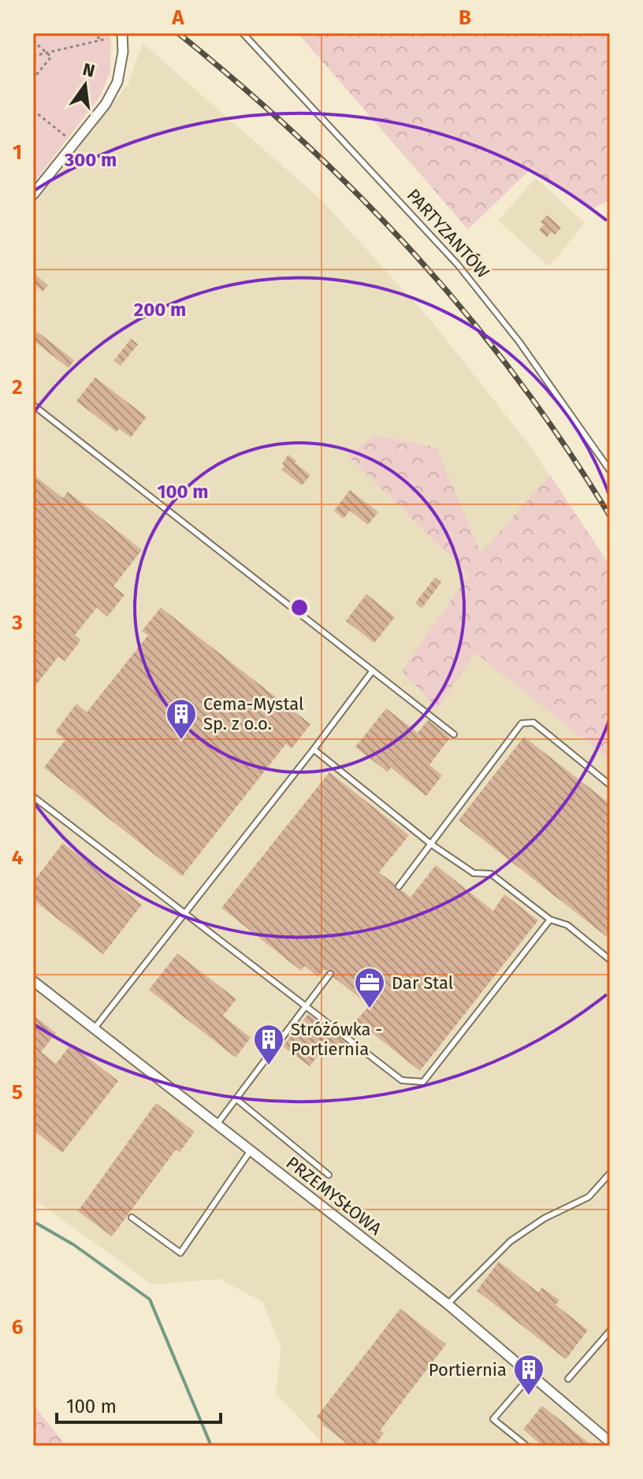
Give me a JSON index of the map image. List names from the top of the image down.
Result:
{
  "streets": {
    "street": ["PRZEMYSŁOWA"],
    "lane": ["PARTYZANTÓW"]
  },
  "places": {
    "building": ["Cema-Mystal Sp. z o.o.", "Stróżówka - Portiernia", "Portiernia"],
    "office": ["Dar Stal"]
  },
  "scale_bar": "100 m",
  "north": "top",
  "grid": {
    "columns": ["A", "B"],
    "rows": [
      "1",
      "2",
      "3",
      "4",
      "5",
      "6"
    ]
  },
  "rings": ["300 m", "200 m", "100 m"]
}
